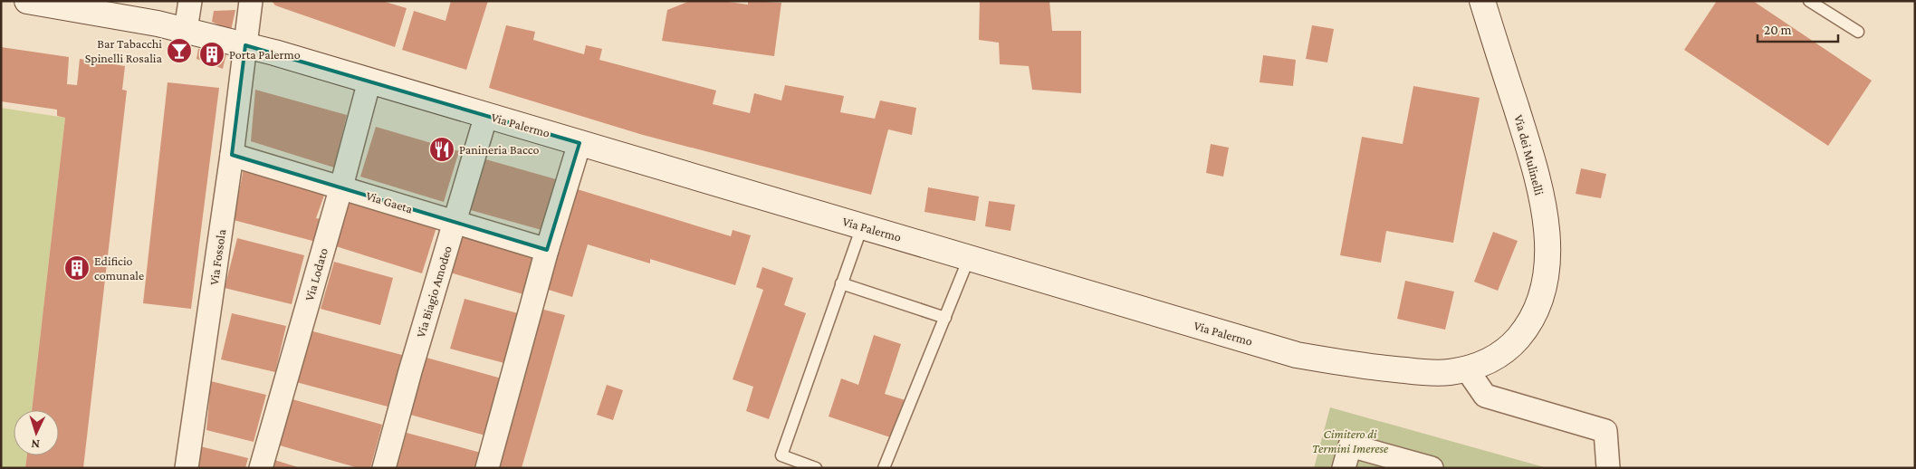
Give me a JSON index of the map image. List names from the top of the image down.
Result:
{
  "streets": {
    "street": [
      "Via Palermo",
      "Via dei Mulinelli",
      "Via Gaeta",
      "Via Fossola",
      "Via Lodato",
      "Via Biagio Amodeo"
    ]
  },
  "crossings": [
    ["Via Palermo", "Via dei Mulinelli"],
    ["Via Palermo", "Via Fossola"],
    ["Via Palermo", "Via Lodato"],
    ["Via Palermo", "Via Biagio Amodeo"],
    ["Via Gaeta", "Via Fossola"],
    ["Via Gaeta", "Via Lodato"],
    ["Via Gaeta", "Via Biagio Amodeo"]
  ],
  "parks": ["Cimitero di Termini Imerese"],
  "places": {
    "bar": ["Bar Tabacchi Spinelli Rosalia"],
    "building": ["Porta Palermo", "Edificio comunale"],
    "restaurant": ["Panineria Bacco"]
  },
  "scale_bar": "20 m",
  "north": "bottom"
}
